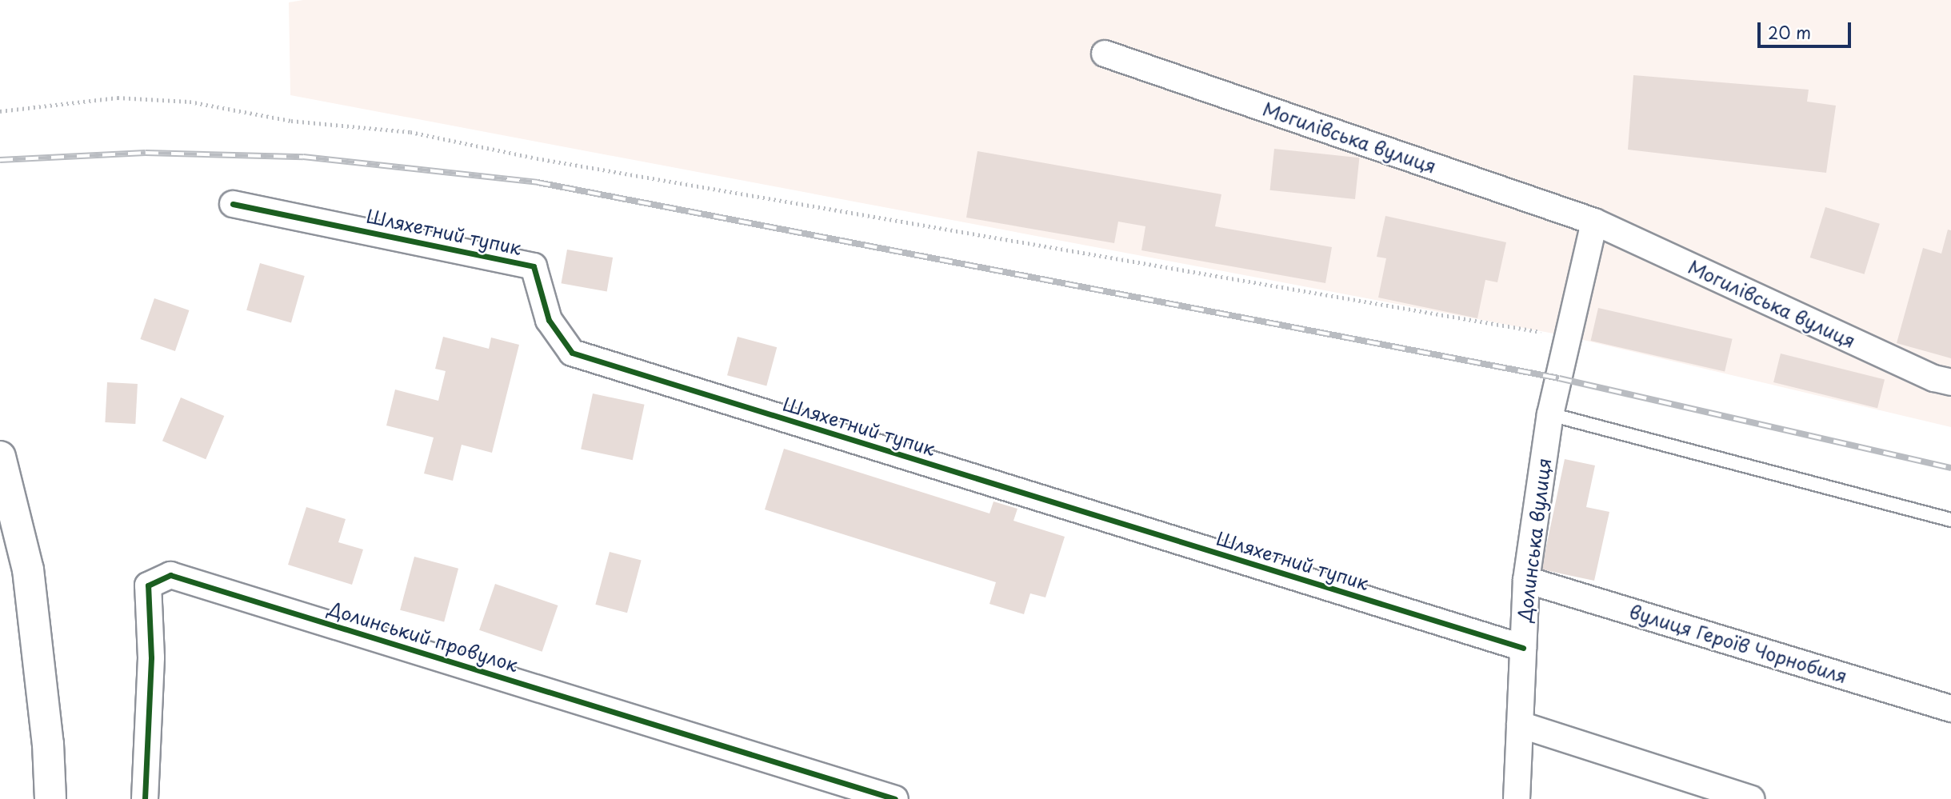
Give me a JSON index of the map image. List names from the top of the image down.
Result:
{
  "streets": {
    "street": [
      "Могилівська вулиця",
      "Шляхетний тупик",
      "Долинська вулиця",
      "Долинський провулок",
      "вулиця Героїв Чорнобиля"
    ]
  },
  "crossings": [
    ["Шляхетний тупик", "Долинська вулиця"],
    ["Долинська вулиця", "вулиця Героїв Чорнобиля"]
  ],
  "scale_bar": "20 m"
}
